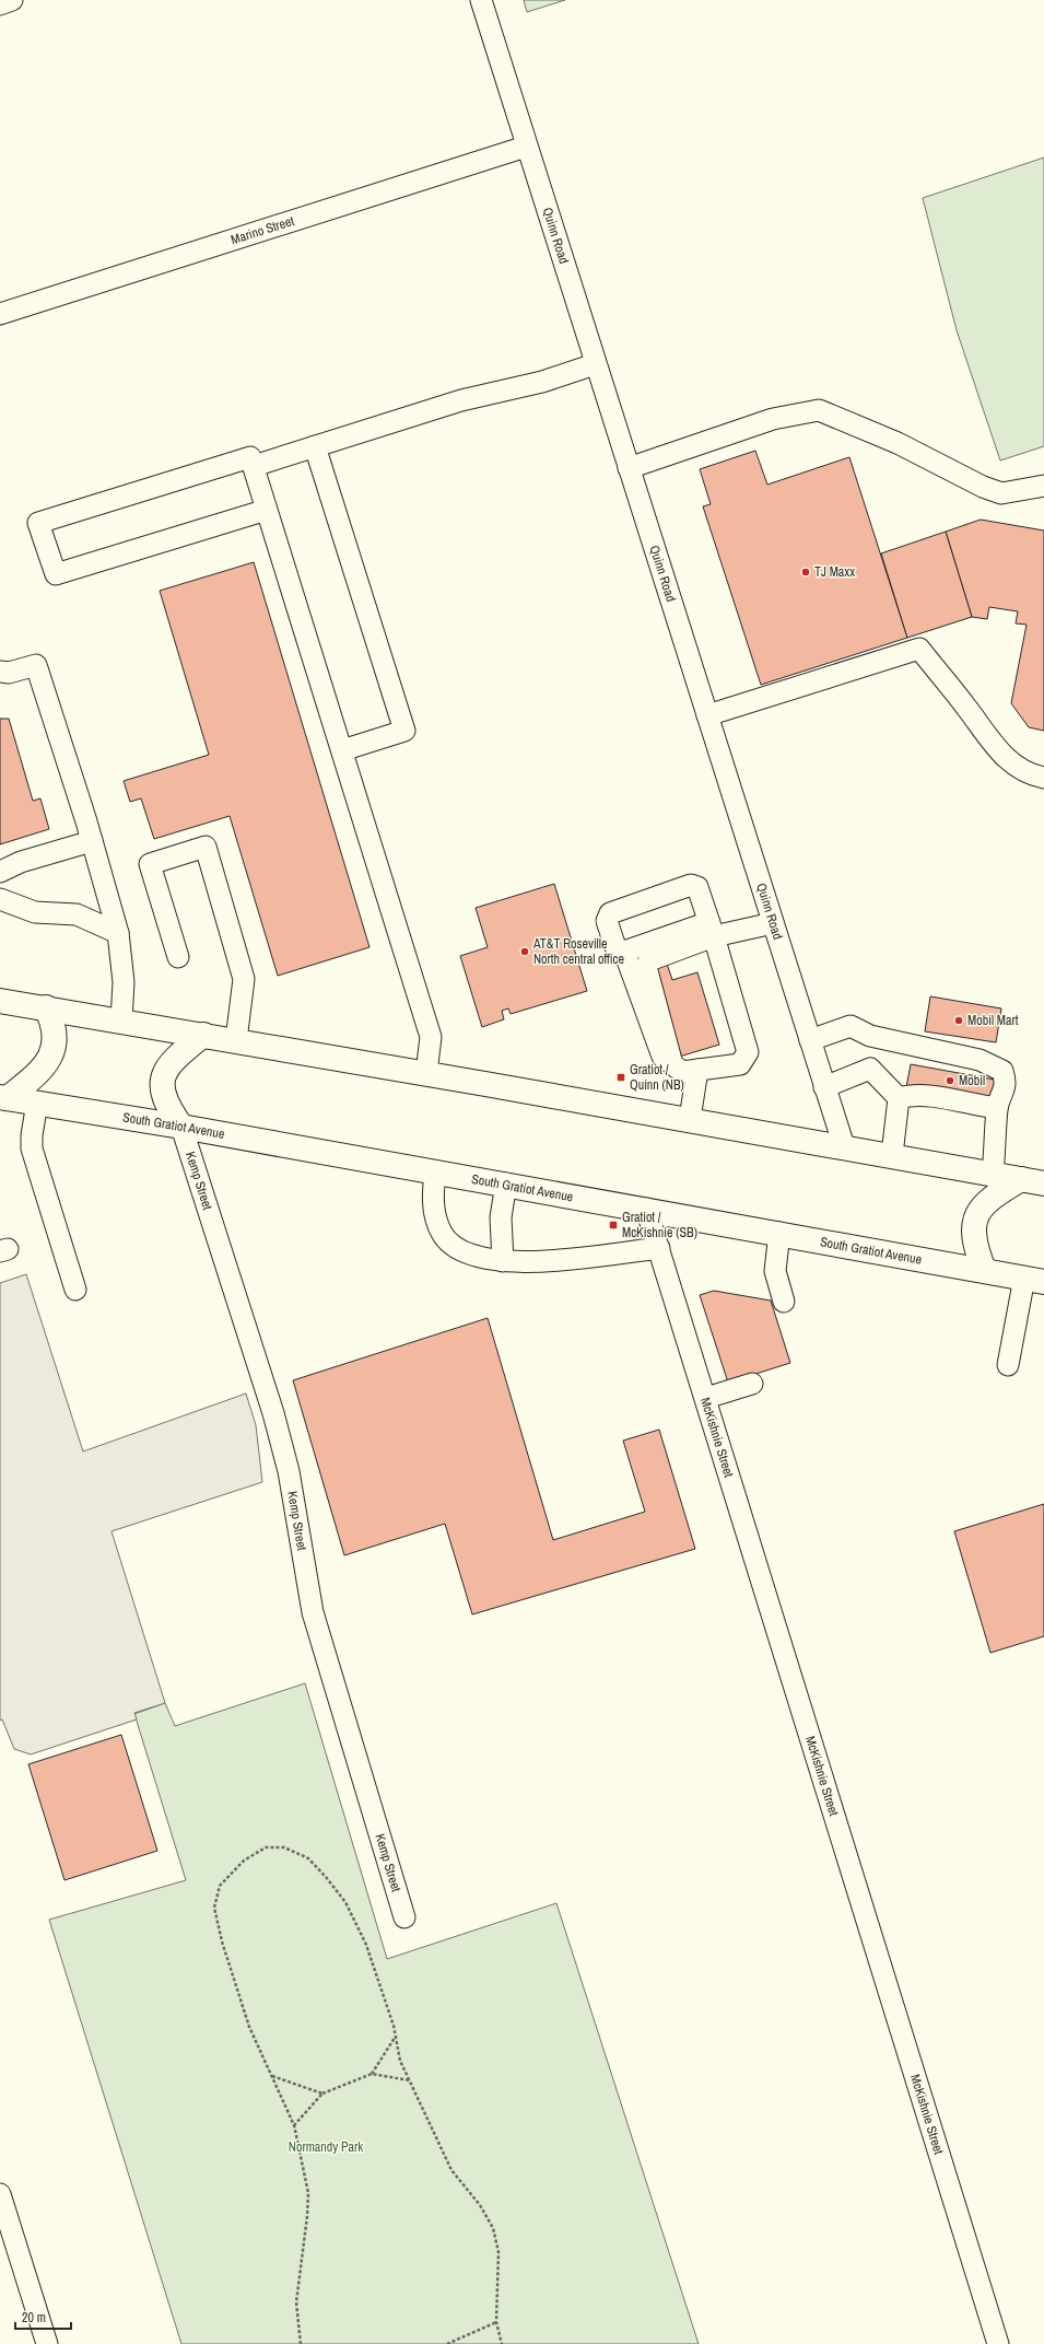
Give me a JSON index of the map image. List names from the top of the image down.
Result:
{
  "streets": {
    "main road": ["South Gratiot Avenue"],
    "street": [
      "Marino Street",
      "Quinn Road",
      "Kemp Street",
      "McKishnie Street"
    ]
  },
  "crossings": [
    ["Marino Street", "Quinn Road"],
    ["South Gratiot Avenue", "Kemp Street"],
    ["South Gratiot Avenue", "McKishnie Street"]
  ],
  "parks": ["Normandy Park"],
  "places": {
    "other": [
      "TJ Maxx",
      "AT&T Roseville North central office",
      "Mobil Mart",
      "Mobil"
    ],
    "transit": ["Gratiot / Quinn (NB)", "Gratiot / McKishnie (SB)"]
  },
  "scale_bar": "20 m"
}
